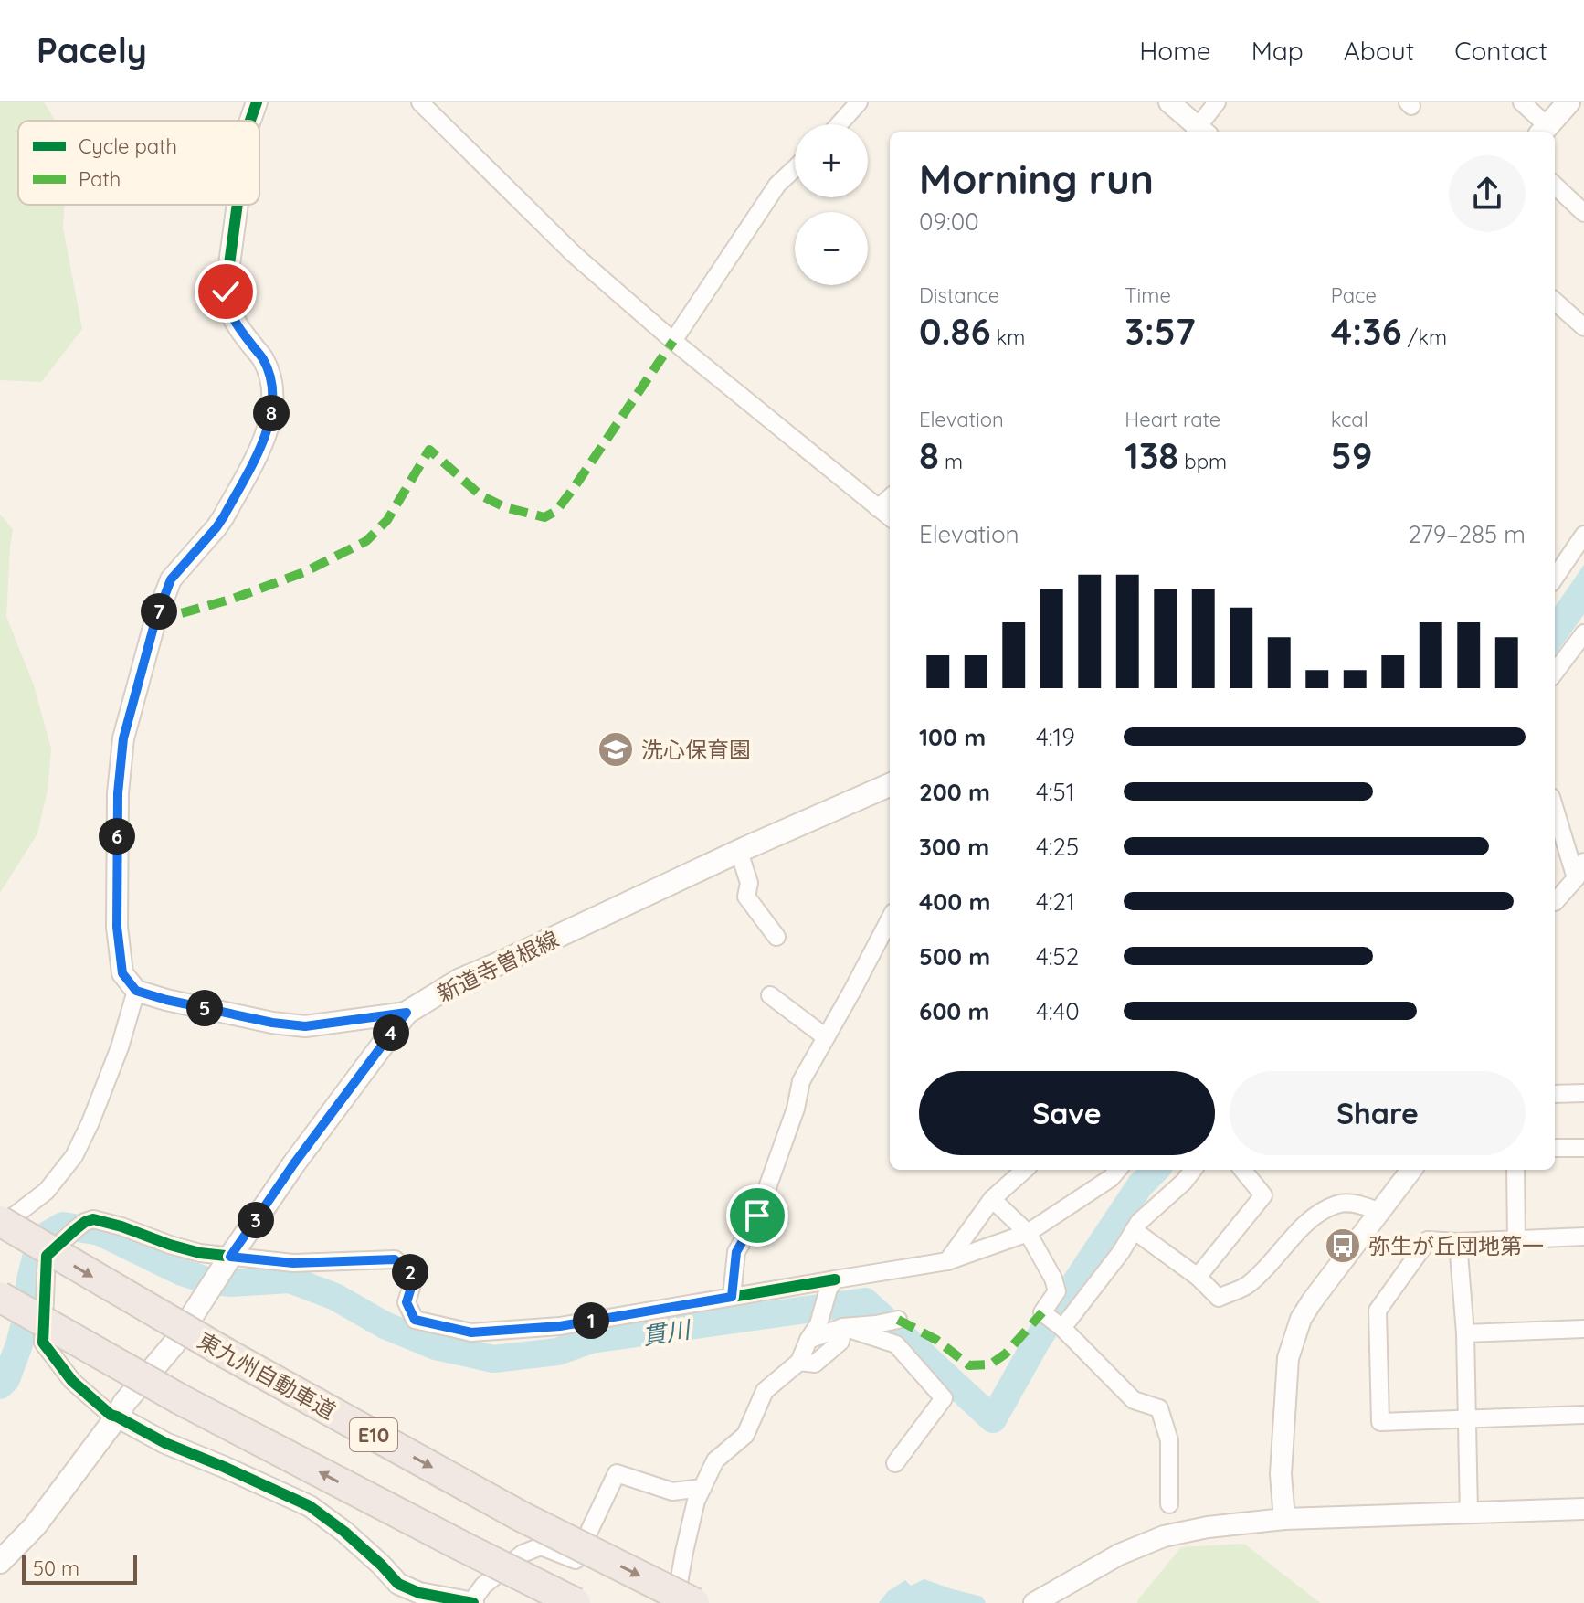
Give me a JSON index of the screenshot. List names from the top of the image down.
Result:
{
  "streets": {
    "highway": ["東九州自動車道", "E10"],
    "main road": ["新道寺曽根線"]
  },
  "water": ["貫川"],
  "places": {
    "school or university": ["洗心保育園"],
    "bus stop": ["弥生が丘団地第一"]
  },
  "legend": ["Cycle path", "Path"],
  "scale_bar": "50 m",
  "page": {
    "header": "Pacely",
    "nav": [
      "Home",
      "Map",
      "About",
      "Contact"
    ],
    "map_buttons": ["+", "−"],
    "heading": ["Morning run", "09:00"],
    "stats": [
      ["Distance", "0.86 km"],
      ["Time", "3:57"],
      ["Pace", "4:36 /km"],
      ["Elevation", "8 m"],
      ["Heart rate", "138 bpm"],
      ["kcal", "59"]
    ],
    "pins": [
      "8",
      "7",
      "6",
      "5",
      "4",
      "3",
      "2",
      "1"
    ],
    "chart": ["Elevation", "279–285 m"],
    "list": [
      {
        "name": "100 m",
        "note": "4:19"
      },
      {
        "name": "200 m",
        "note": "4:51"
      },
      {
        "name": "300 m",
        "note": "4:25"
      },
      {
        "name": "400 m",
        "note": "4:21"
      },
      {
        "name": "500 m",
        "note": "4:52"
      },
      {
        "name": "600 m",
        "note": "4:40"
      }
    ],
    "buttons": ["Save", "Share"],
    "scale": "50 m"
  }
}
